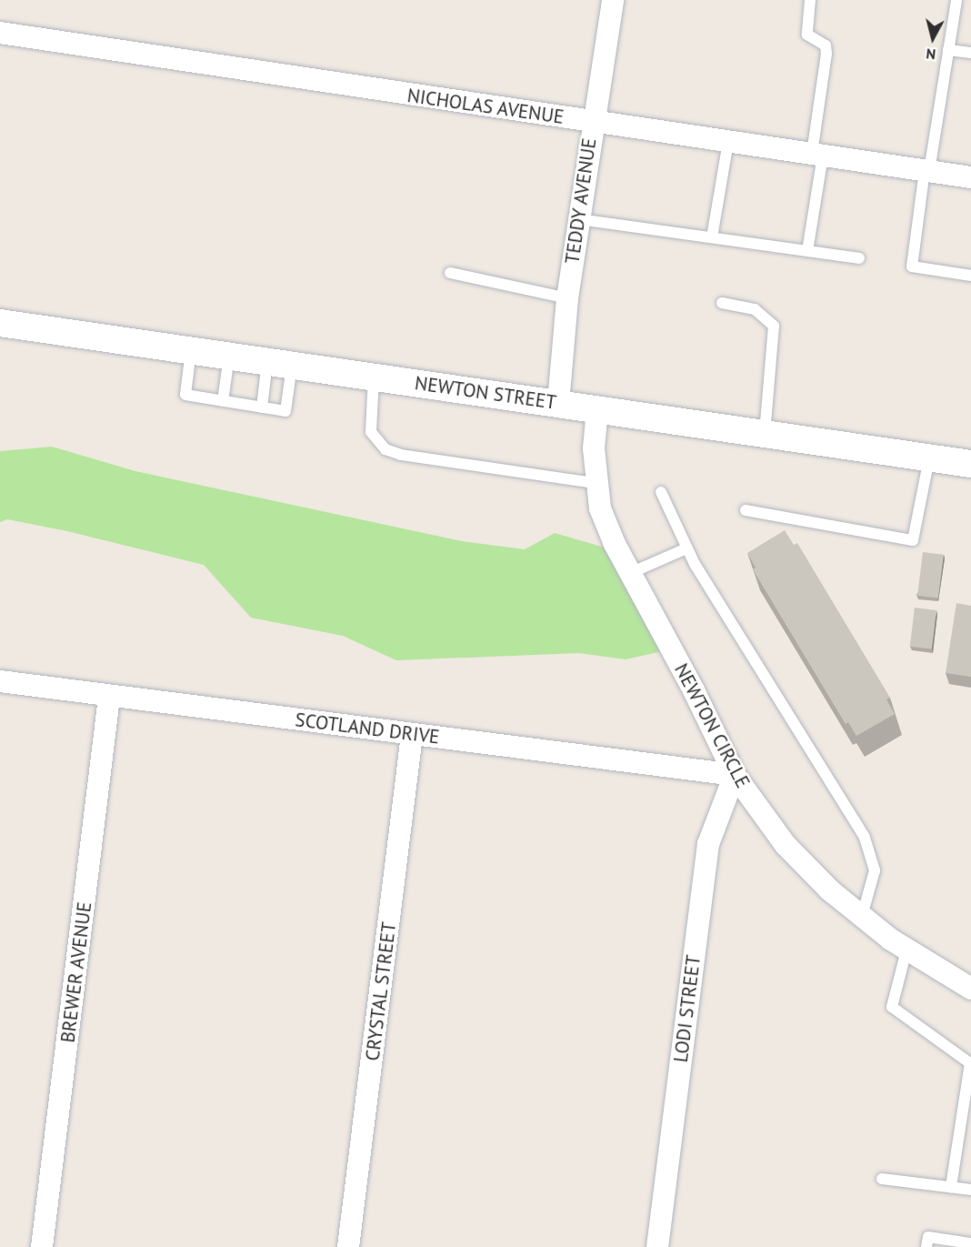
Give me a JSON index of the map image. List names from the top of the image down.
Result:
{
  "streets": {
    "street": [
      "NICHOLAS AVENUE",
      "TEDDY AVENUE",
      "NEWTON STREET",
      "NEWTON CIRCLE",
      "SCOTLAND DRIVE",
      "BREWER AVENUE",
      "CRYSTAL STREET",
      "LODI STREET"
    ]
  },
  "crossings": [
    ["NICHOLAS AVENUE", "TEDDY AVENUE"],
    ["TEDDY AVENUE", "NEWTON STREET"],
    ["NEWTON STREET", "NEWTON CIRCLE"],
    ["NEWTON CIRCLE", "SCOTLAND DRIVE"],
    ["NEWTON CIRCLE", "LODI STREET"],
    ["SCOTLAND DRIVE", "BREWER AVENUE"],
    ["SCOTLAND DRIVE", "CRYSTAL STREET"],
    ["SCOTLAND DRIVE", "LODI STREET"]
  ],
  "north": "bottom"
}
